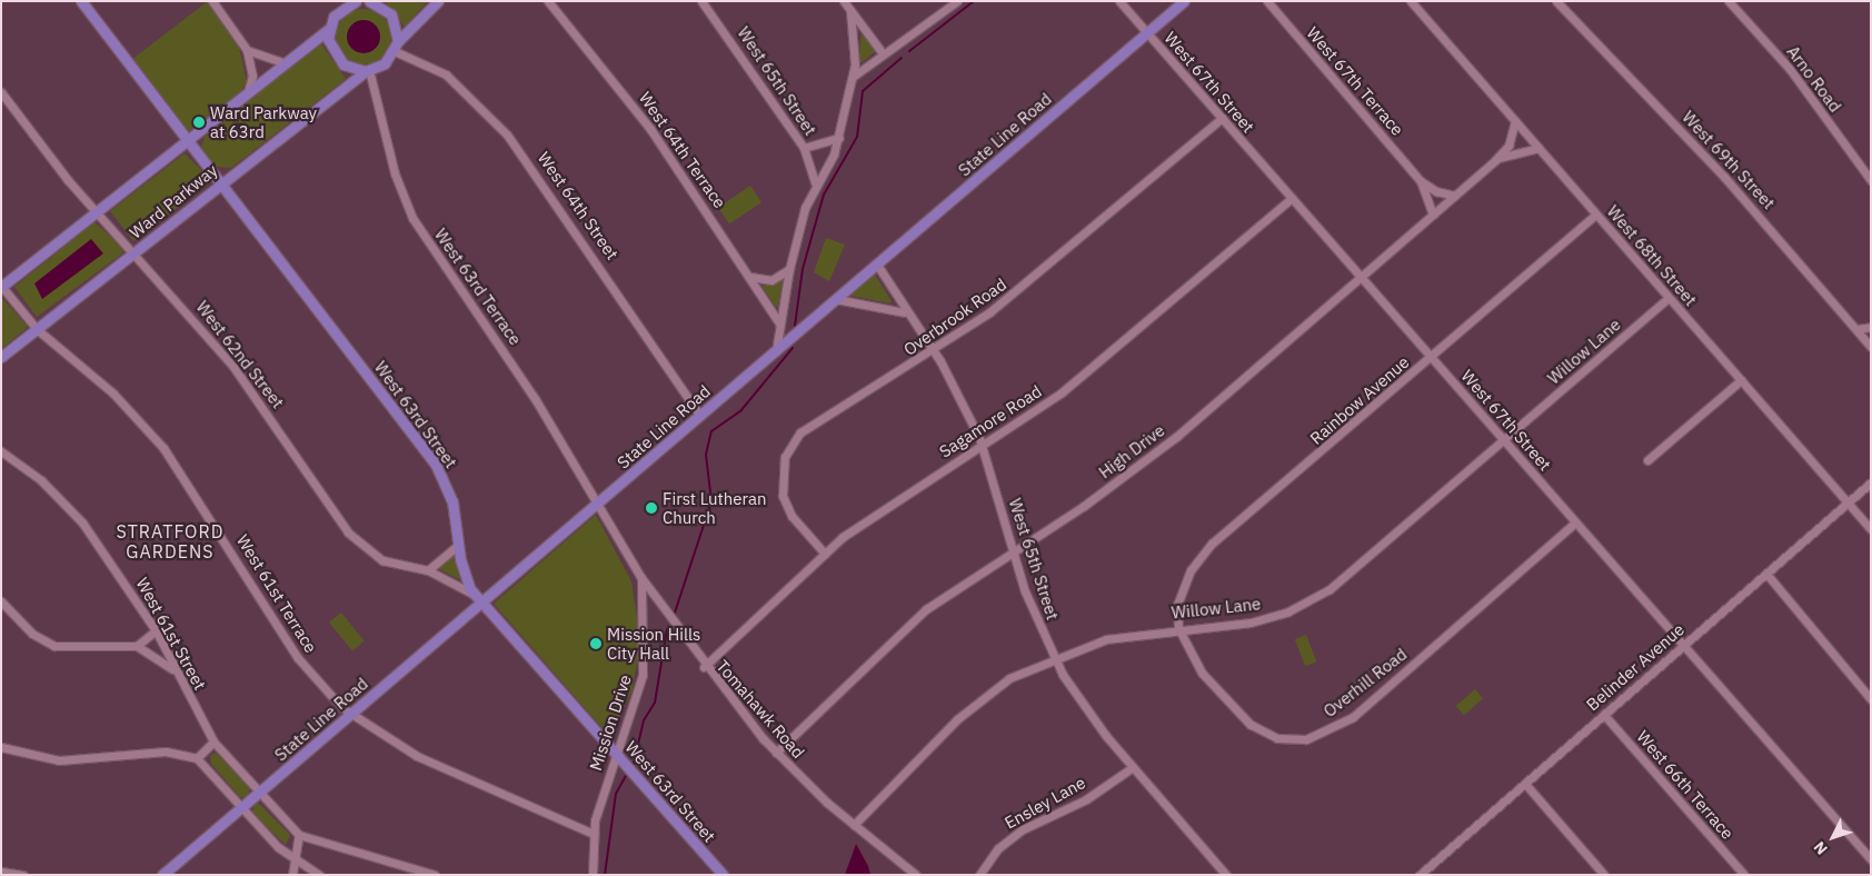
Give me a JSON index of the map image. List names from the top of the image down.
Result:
{
  "streets": {
    "main road": ["State Line Road", "Ward Parkway", "West 63rd Street"],
    "street": [
      "Arno Road",
      "West 65th Street",
      "West 67th Terrace",
      "West 67th Street",
      "West 64th Terrace",
      "West 69th Street",
      "West 64th Street",
      "West 68th Street",
      "West 63rd Terrace",
      "Overbrook Road",
      "Willow Lane",
      "West 62nd Street",
      "Rainbow Avenue",
      "Sagamore Road",
      "High Drive",
      "West 61st Terrace",
      "West 61st Street",
      "Belinder Avenue",
      "Overhill Road",
      "Tomahawk Road",
      "Mission Drive",
      "West 66th Terrace",
      "Ensley Lane"
    ]
  },
  "crossings": [
    ["West 65th Street", "State Line Road"],
    ["West 65th Street", "Overbrook Road"],
    ["West 65th Street", "Willow Lane"],
    ["West 65th Street", "Sagamore Road"],
    ["West 65th Street", "High Drive"],
    ["West 65th Street", "Ensley Lane"],
    ["West 67th Terrace", "High Drive"],
    ["West 67th Street", "State Line Road"],
    ["West 67th Street", "Overbrook Road"],
    ["West 67th Street", "Willow Lane"],
    ["West 67th Street", "Rainbow Avenue"],
    ["West 67th Street", "Sagamore Road"],
    ["West 67th Street", "High Drive"],
    ["West 67th Street", "Belinder Avenue"],
    ["West 67th Street", "Overhill Road"],
    ["State Line Road", "West 64th Street"],
    ["State Line Road", "West 63rd Terrace"],
    ["State Line Road", "West 62nd Street"],
    ["State Line Road", "West 63rd Street"],
    ["State Line Road", "West 61st Terrace"],
    ["State Line Road", "West 61st Street"],
    ["State Line Road", "Tomahawk Road"],
    ["Ward Parkway", "West 64th Street"],
    ["Ward Parkway", "West 63rd Terrace"],
    ["Ward Parkway", "West 62nd Street"],
    ["Ward Parkway", "West 63rd Street"],
    ["Ward Parkway", "West 61st Terrace"],
    ["West 68th Street", "Willow Lane"],
    ["West 68th Street", "Rainbow Avenue"],
    ["West 68th Street", "High Drive"],
    ["West 68th Street", "Belinder Avenue"],
    ["West 63rd Terrace", "Tomahawk Road"],
    ["Overbrook Road", "Sagamore Road"],
    ["Willow Lane", "Rainbow Avenue"],
    ["Willow Lane", "Overhill Road"],
    ["Willow Lane", "Tomahawk Road"],
    ["West 62nd Street", "West 63rd Street"],
    ["Rainbow Avenue", "Overhill Road"],
    ["West 63rd Street", "Mission Drive"],
    ["Sagamore Road", "Tomahawk Road"],
    ["High Drive", "Tomahawk Road"],
    ["West 61st Terrace", "Mission Drive"],
    ["Belinder Avenue", "West 66th Terrace"],
    ["Tomahawk Road", "Mission Drive"]
  ],
  "districts": ["STRATFORD GARDENS"],
  "places": ["Ward Parkway at 63rd", "First Lutheran Church", "Mission Hills City Hall"],
  "north": "bottom left"
}
